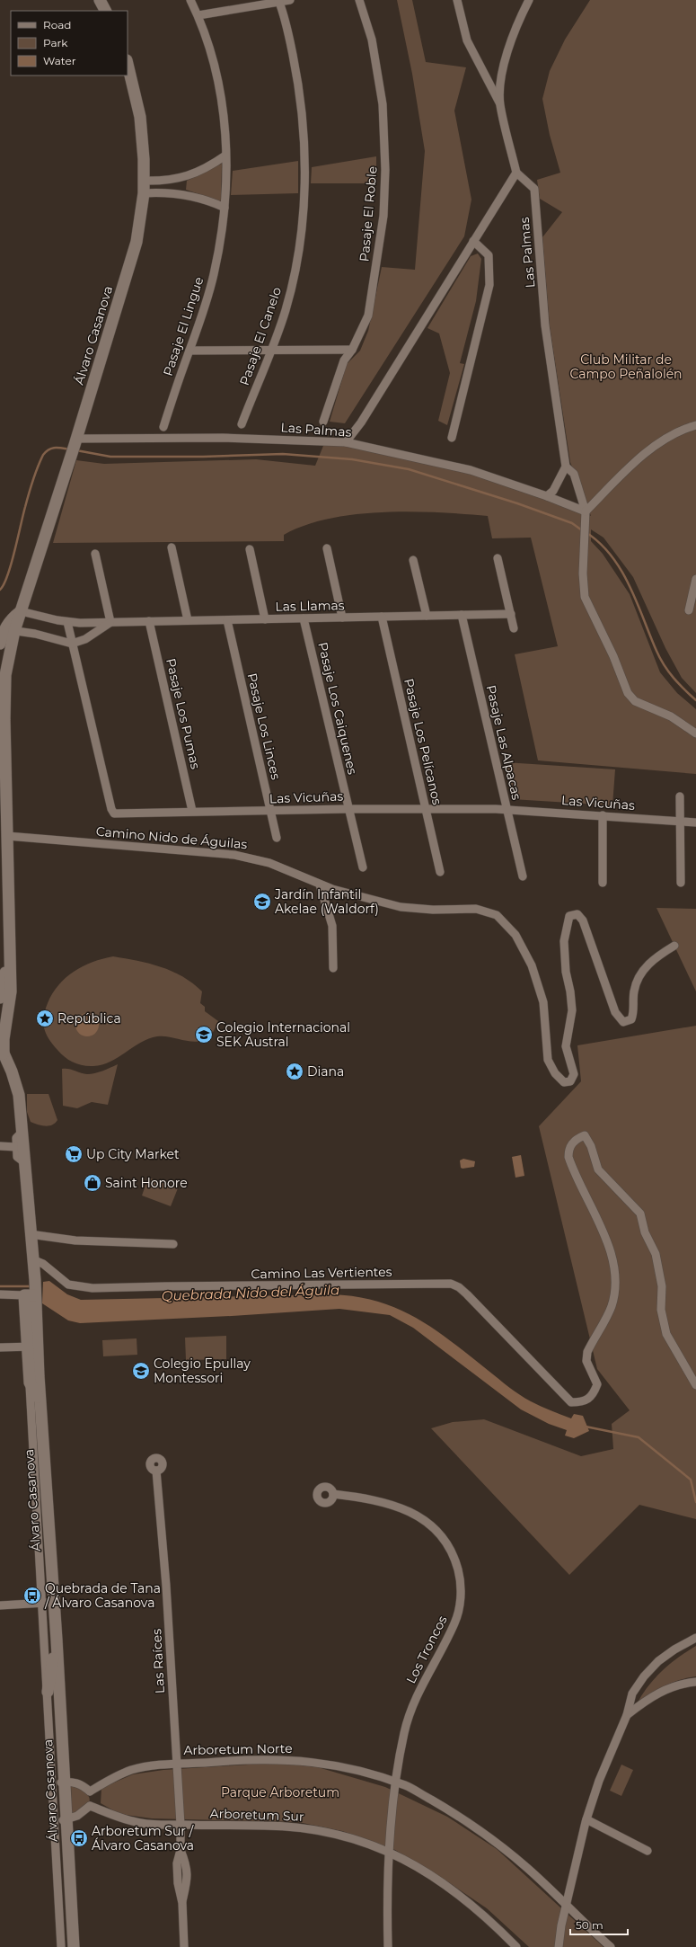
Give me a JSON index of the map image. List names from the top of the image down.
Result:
{
  "streets": {
    "street": [
      "Pasaje El Roble",
      "Las Palmas",
      "Pasaje El Lingue",
      "Álvaro Casanova",
      "Pasaje El Canelo",
      "Las Llamas",
      "Pasaje Los Caiquenes",
      "Pasaje Los Pumas",
      "Pasaje Los Linces",
      "Pasaje Los Pelícanos",
      "Pasaje Las Alpacas",
      "Las Vicuñas",
      "Camino Nido de Águilas",
      "Camino Las Vertientes",
      "Los Troncos",
      "Las Raíces",
      "Arboretum Norte",
      "Arboretum Sur"
    ]
  },
  "crossings": [
    ["Las Palmas", "Álvaro Casanova"],
    ["Álvaro Casanova", "Las Llamas"],
    ["Álvaro Casanova", "Camino Nido de Águilas"],
    ["Álvaro Casanova", "Camino Las Vertientes"],
    ["Las Llamas", "Pasaje Los Caiquenes"],
    ["Las Llamas", "Pasaje Los Pumas"],
    ["Las Llamas", "Pasaje Los Linces"],
    ["Las Llamas", "Pasaje Los Pelícanos"],
    ["Las Llamas", "Pasaje Las Alpacas"],
    ["Las Llamas", "Las Vicuñas"],
    ["Pasaje Los Caiquenes", "Las Vicuñas"],
    ["Pasaje Los Pumas", "Las Vicuñas"],
    ["Pasaje Los Linces", "Las Vicuñas"],
    ["Pasaje Los Pelícanos", "Las Vicuñas"],
    ["Pasaje Las Alpacas", "Las Vicuñas"],
    ["Los Troncos", "Arboretum Norte"],
    ["Los Troncos", "Arboretum Sur"],
    ["Las Raíces", "Arboretum Norte"],
    ["Las Raíces", "Arboretum Sur"]
  ],
  "water": ["Quebrada Nido del Águila"],
  "parks": ["Club Militar de Campo Peñalolén", "Parque Arboretum"],
  "places": {
    "school or university": ["Jardín Infantil Akelae (Waldorf)", "Colegio Internacional SEK Austral", "Colegio Epullay Montessori"],
    "place": ["República", "Diana"],
    "supermarket": ["Up City Market"],
    "shop": ["Saint Honore"],
    "bus stop": ["Quebrada de Tana / Álvaro Casanova", "Arboretum Sur / Álvaro Casanova"]
  },
  "legend": ["Road", "Park", "Water"],
  "scale_bar": "50 m"
}
